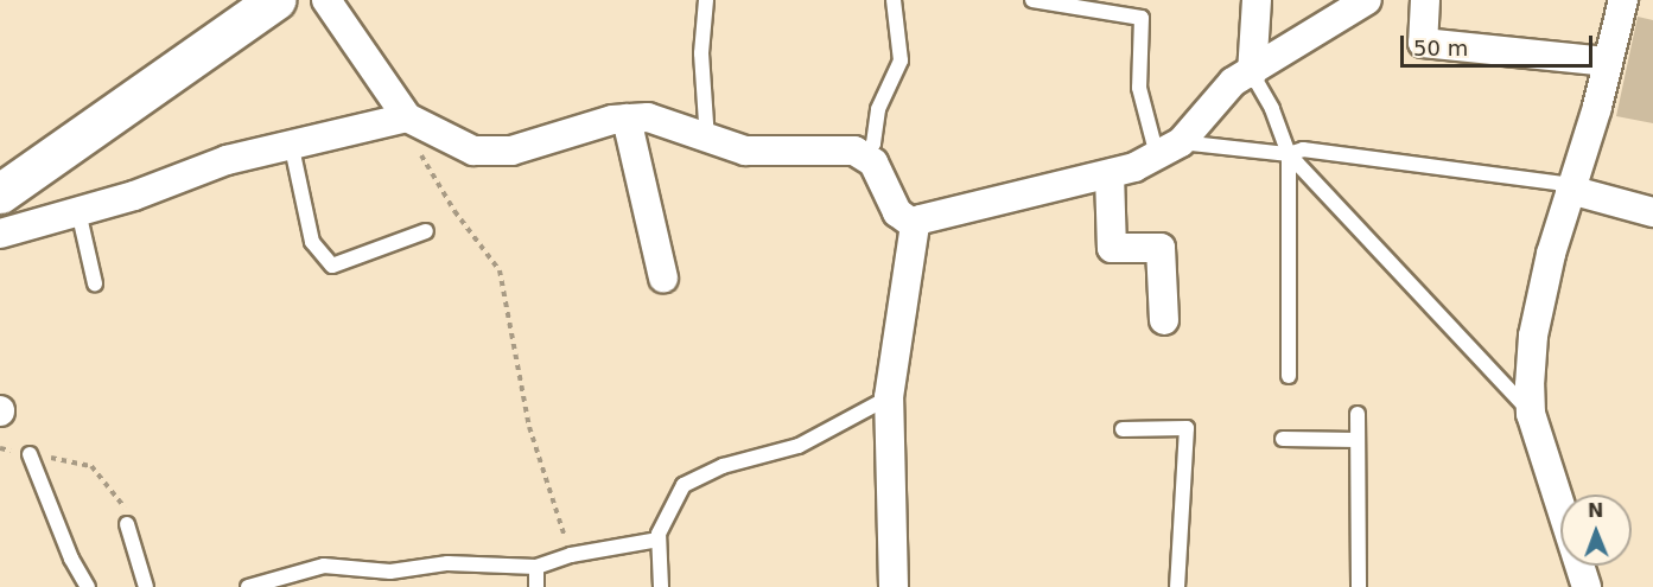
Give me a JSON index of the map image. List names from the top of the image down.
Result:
{
  "scale_bar": "50 m",
  "north": "top"
}
